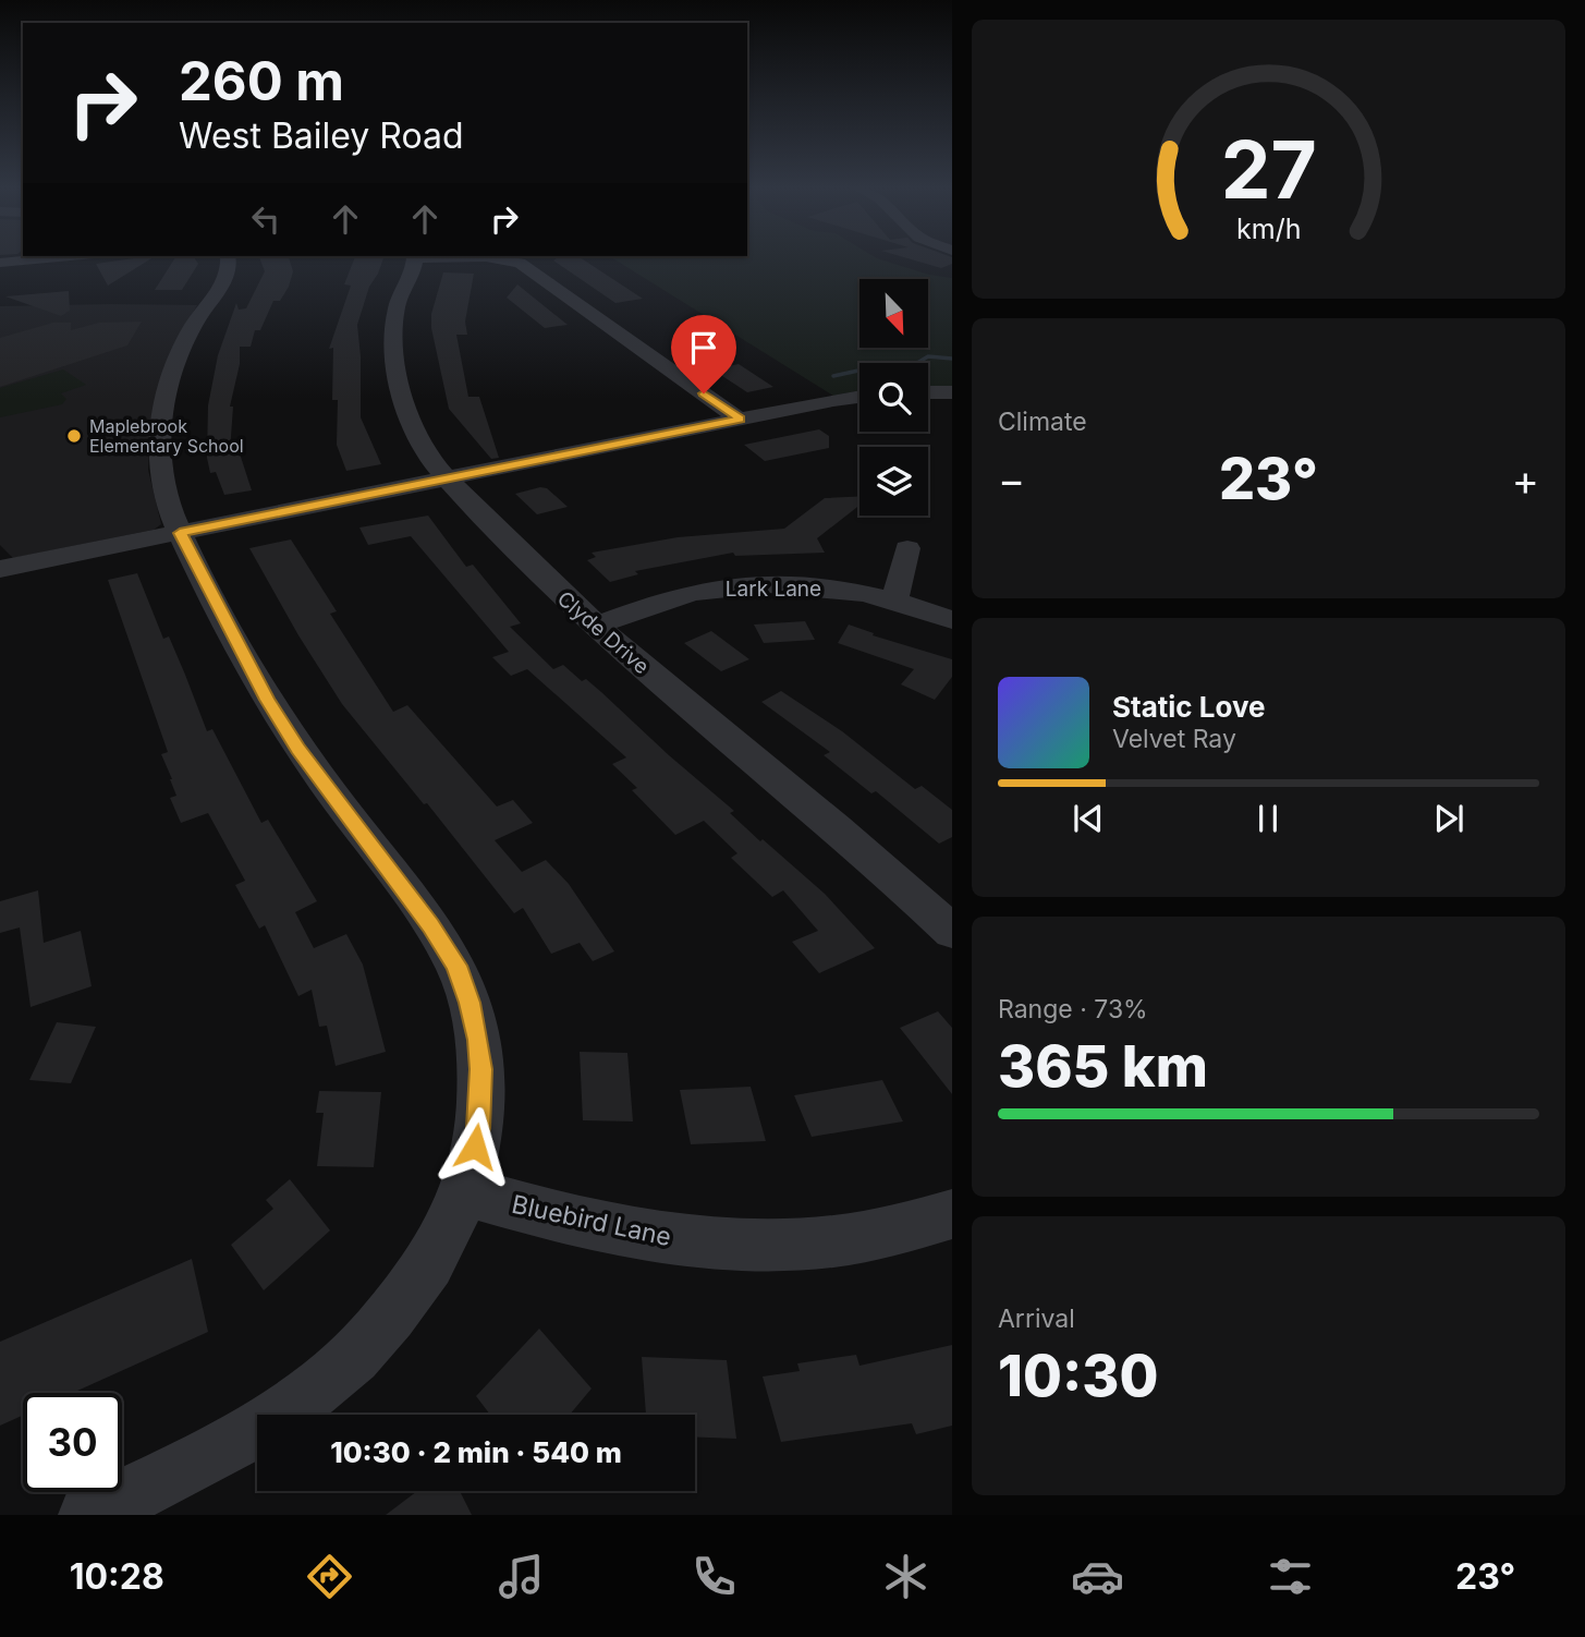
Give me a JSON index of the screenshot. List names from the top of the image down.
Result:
{
  "streets": {
    "street": ["Lark Lane", "Clyde Drive", "Bluebird Lane"]
  },
  "crossings": [
    ["Lark Lane", "Clyde Drive"]
  ],
  "places": ["Maplebrook Elementary School"],
  "north": "bottom right",
  "page": {
    "turn": ["260 m", "West Bailey Road"],
    "tile": [
      "Climate",
      ["Range · 73%", "365 km"],
      ["Arrival", "10:30"]
    ],
    "heat": ["−", "23°", "+"],
    "song": ["Static Love", "Velvet Ray"],
    "limit": "30",
    "trip": "10:30 · 2 min · 540 m",
    "tabs": ["10:28", "23°"],
    "gauge": ["27", "km/h"]
  }
}
